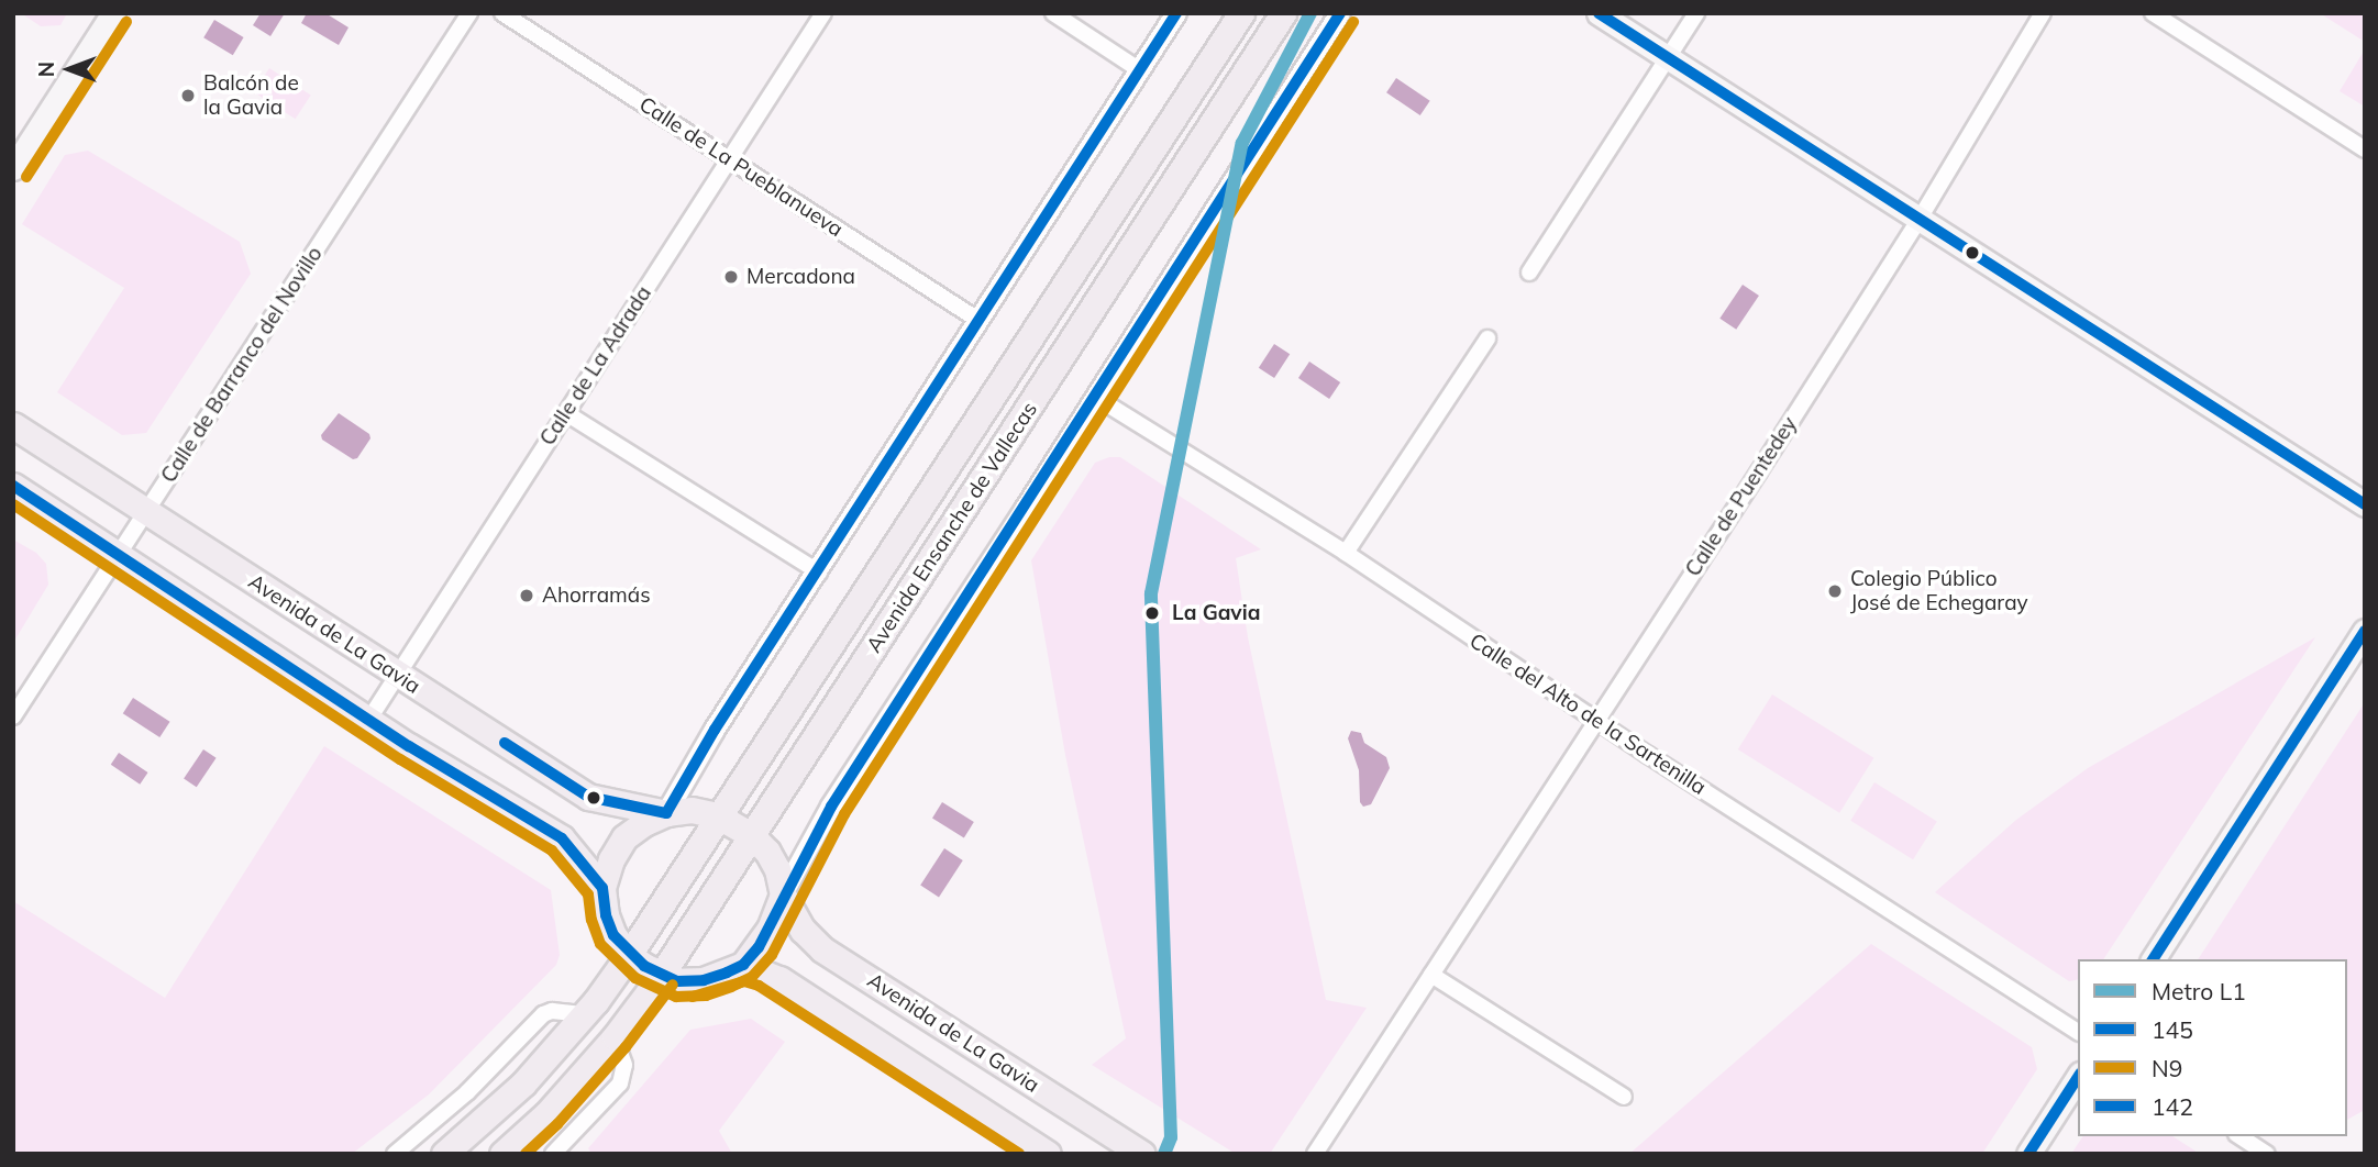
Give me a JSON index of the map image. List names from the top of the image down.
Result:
{
  "streets": {
    "main road": ["Avenida Ensanche de Vallecas", "Avenida de La Gavia"],
    "street": [
      "Calle de La Pueblanueva",
      "Calle de Barranco del Novillo",
      "Calle de La Adrada",
      "Calle de Puentedey",
      "Calle del Alto de la Sartenilla"
    ]
  },
  "crossings": [
    ["Calle de La Pueblanueva", "Calle de La Adrada"],
    ["Calle de Barranco del Novillo", "Avenida de La Gavia"],
    ["Calle de La Adrada", "Avenida de La Gavia"],
    ["Calle de Puentedey", "Calle del Alto de la Sartenilla"],
    ["Avenida Ensanche de Vallecas", "Avenida de La Gavia"]
  ],
  "places": [
    "Balcón de la Gavia",
    "Mercadona",
    "Colegio Público José de Echegaray",
    "Ahorramás",
    "La Gavia"
  ],
  "lines": [
    "metro line L1",
    "transit line 145",
    "transit line 142",
    "transit line N9"
  ],
  "legend": [
    "Metro L1",
    "145",
    "N9",
    "142"
  ],
  "north": "left"
}
